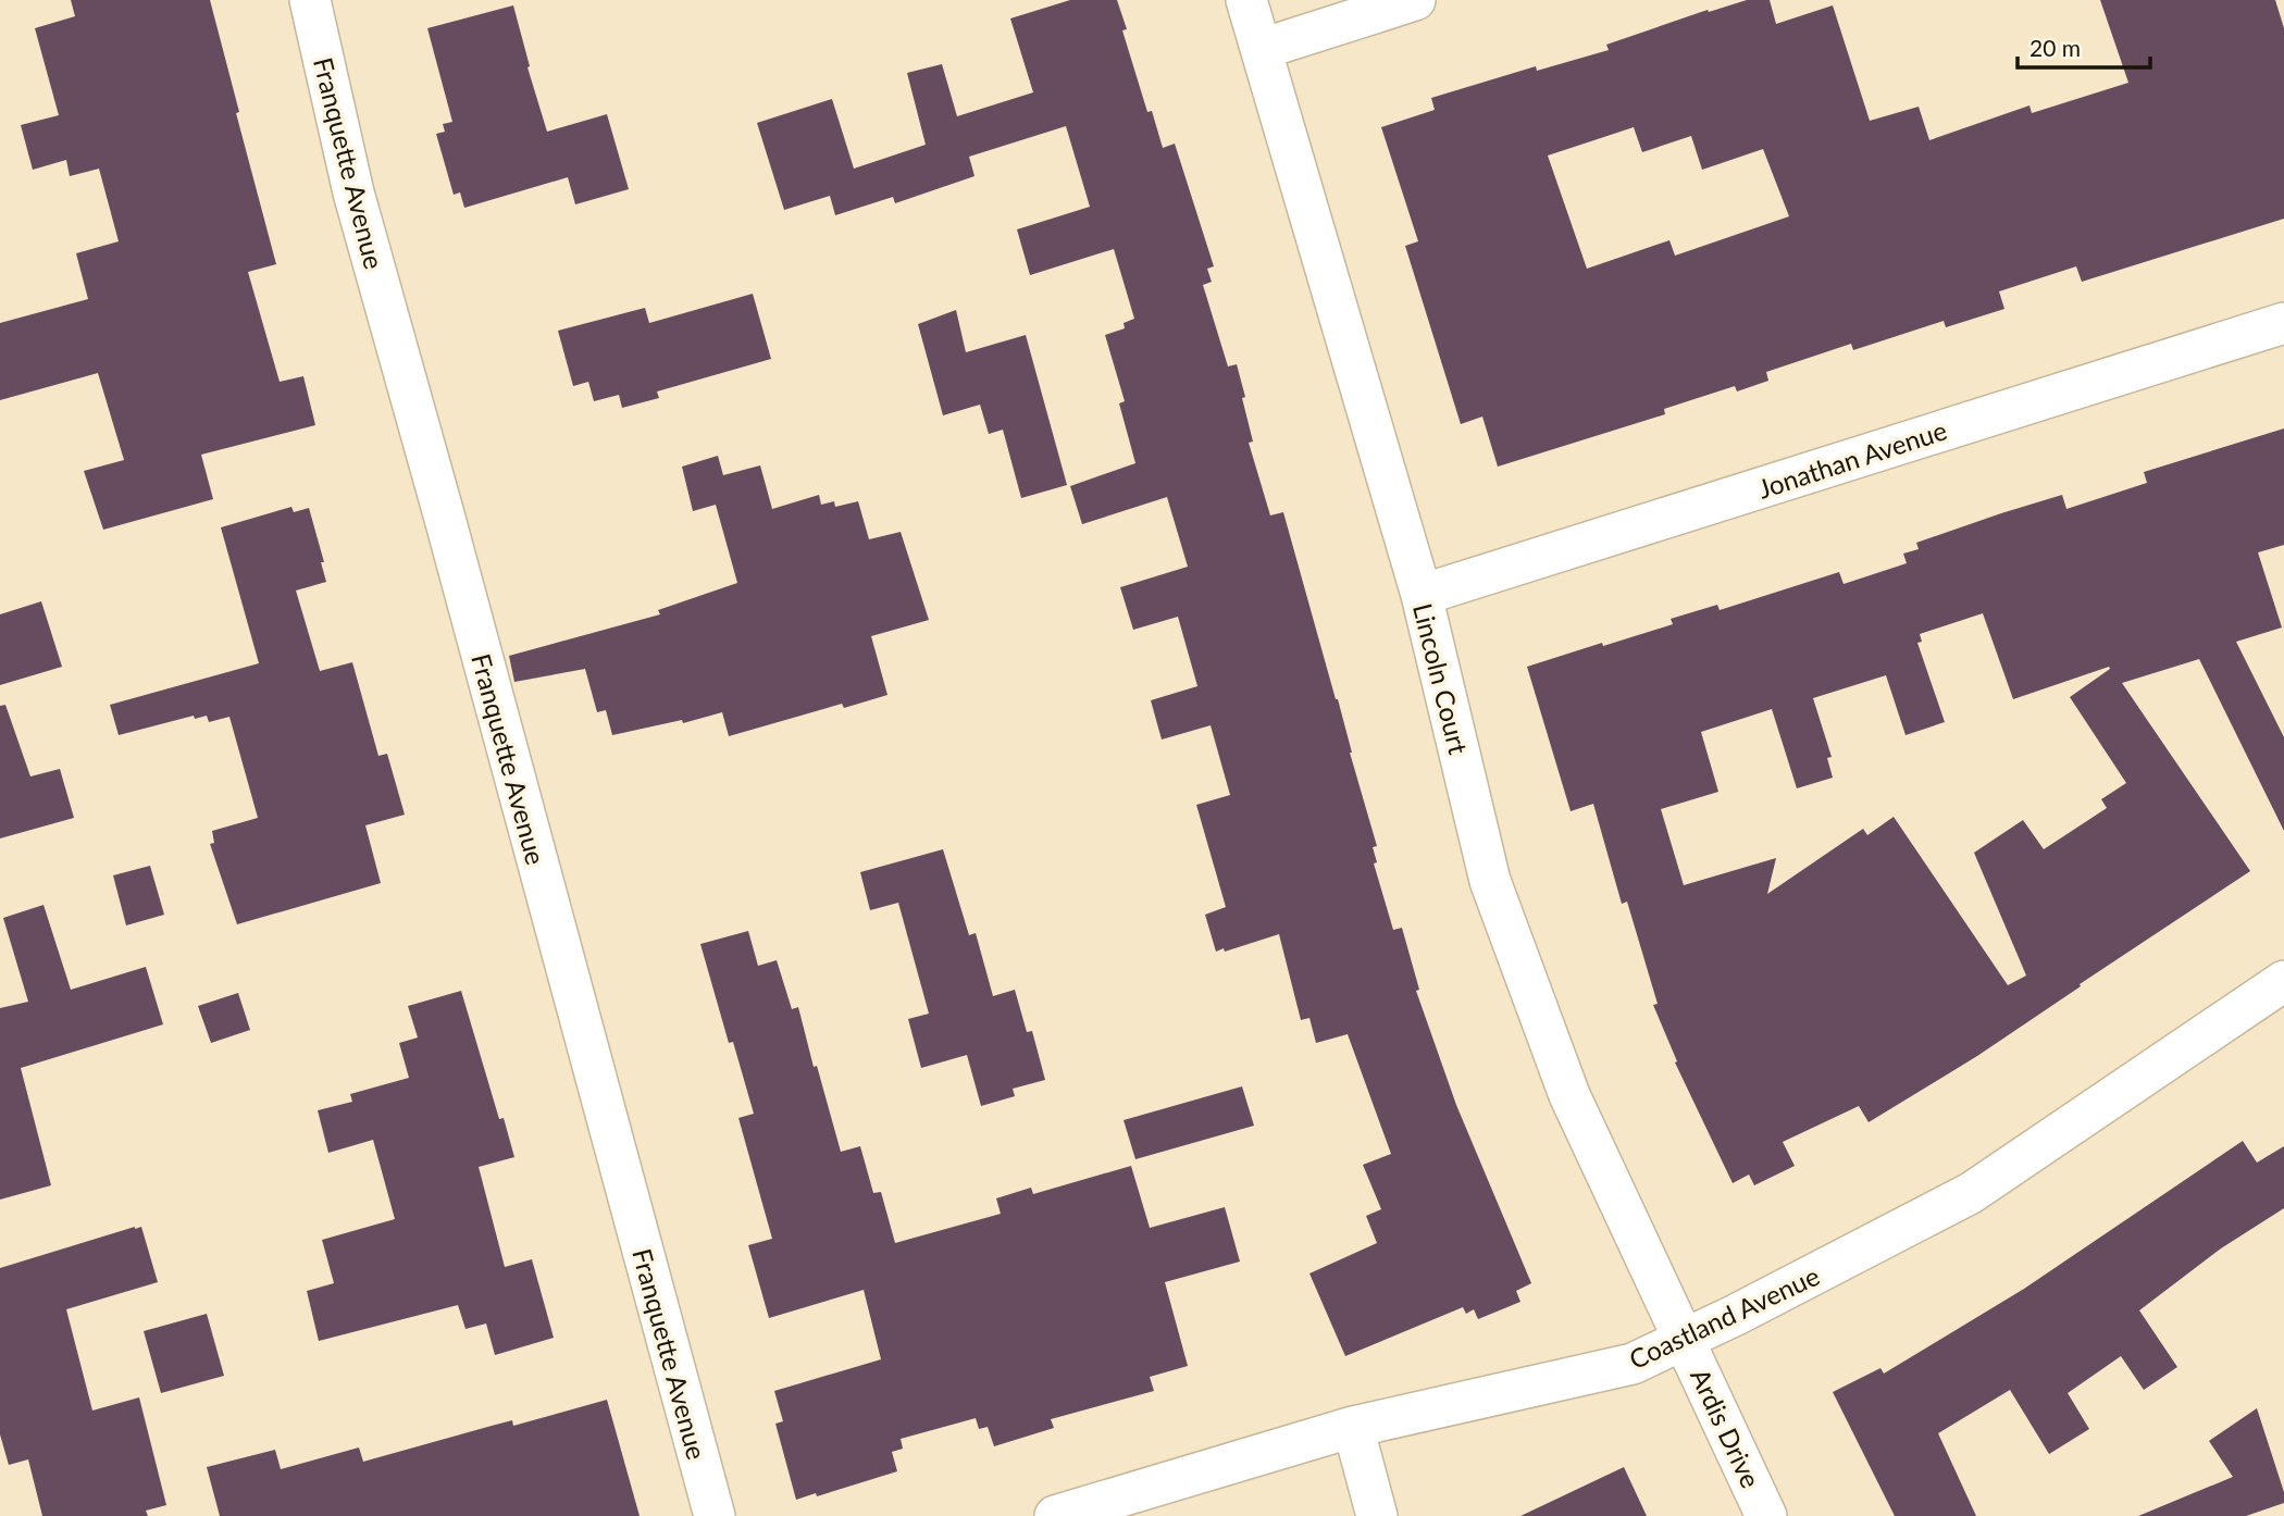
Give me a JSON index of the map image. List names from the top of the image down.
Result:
{
  "streets": {
    "street": [
      "Franquette Avenue",
      "Jonathan Avenue",
      "Lincoln Court",
      "Coastland Avenue",
      "Ardis Drive"
    ]
  },
  "crossings": [
    ["Jonathan Avenue", "Lincoln Court"],
    ["Lincoln Court", "Coastland Avenue"],
    ["Lincoln Court", "Ardis Drive"],
    ["Coastland Avenue", "Ardis Drive"]
  ],
  "scale_bar": "20 m"
}
